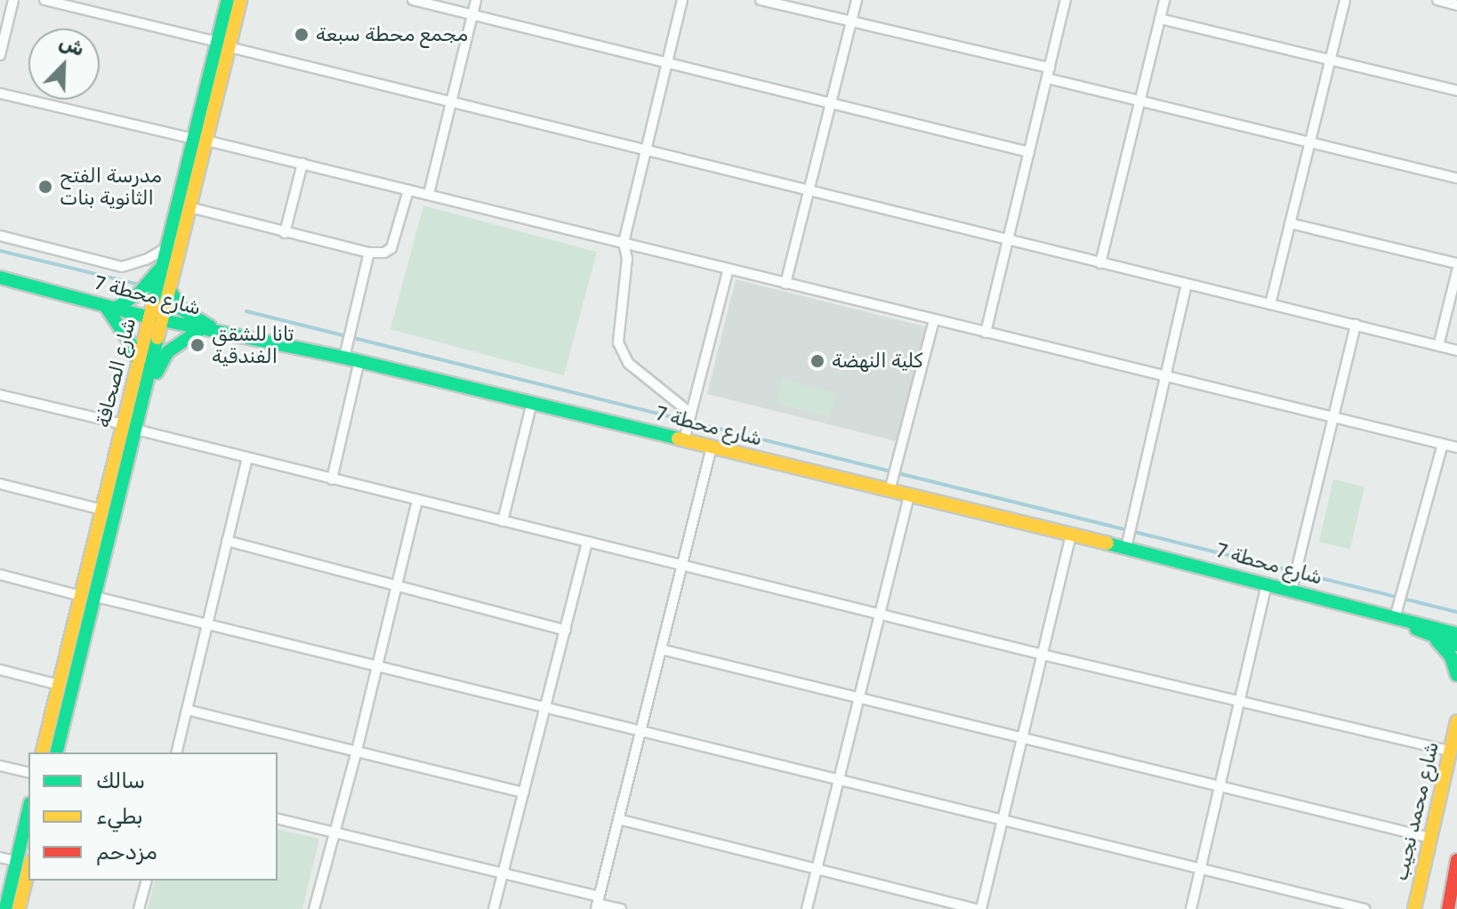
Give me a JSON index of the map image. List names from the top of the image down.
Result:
{
  "streets": {
    "main road": ["شارع محطة 7", "شارع الصحافة", "شارع محمد نجيب"]
  },
  "crossings": [
    ["شارع محطة 7", "شارع الصحافة"]
  ],
  "places": [
    "مجمع محطة سبعة",
    "مدرسة الفتح الثانوية بنات",
    "تانا للشقق الفندقية",
    "كلية النهضة"
  ],
  "legend": ["سالك", "بطيء", "مزدحم"],
  "north": "top right"
}
